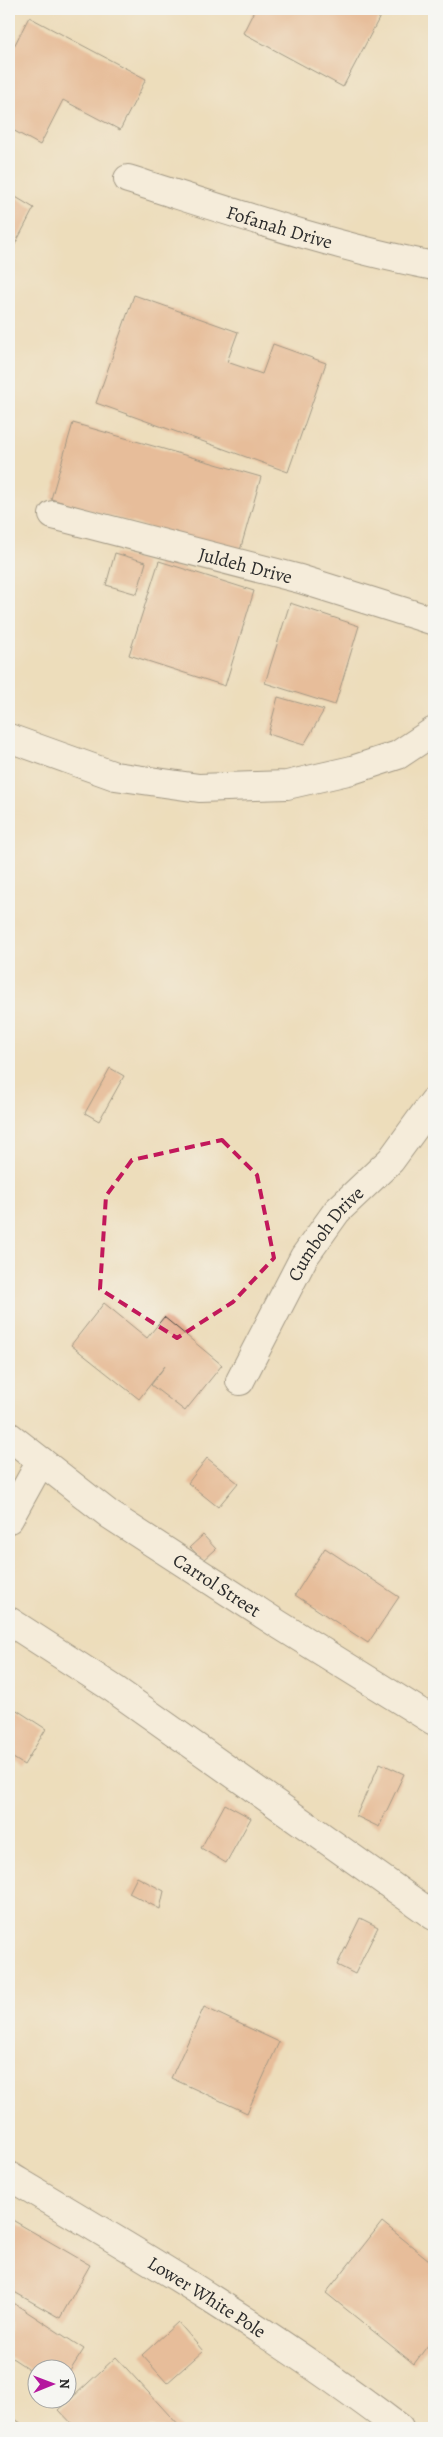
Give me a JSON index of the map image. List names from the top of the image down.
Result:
{
  "streets": {
    "street": [
      "Fofanah Drive",
      "Juldeh Drive",
      "Cumboh Drive",
      "Carrol Street",
      "Lower White Pole"
    ]
  },
  "north": "right"
}
